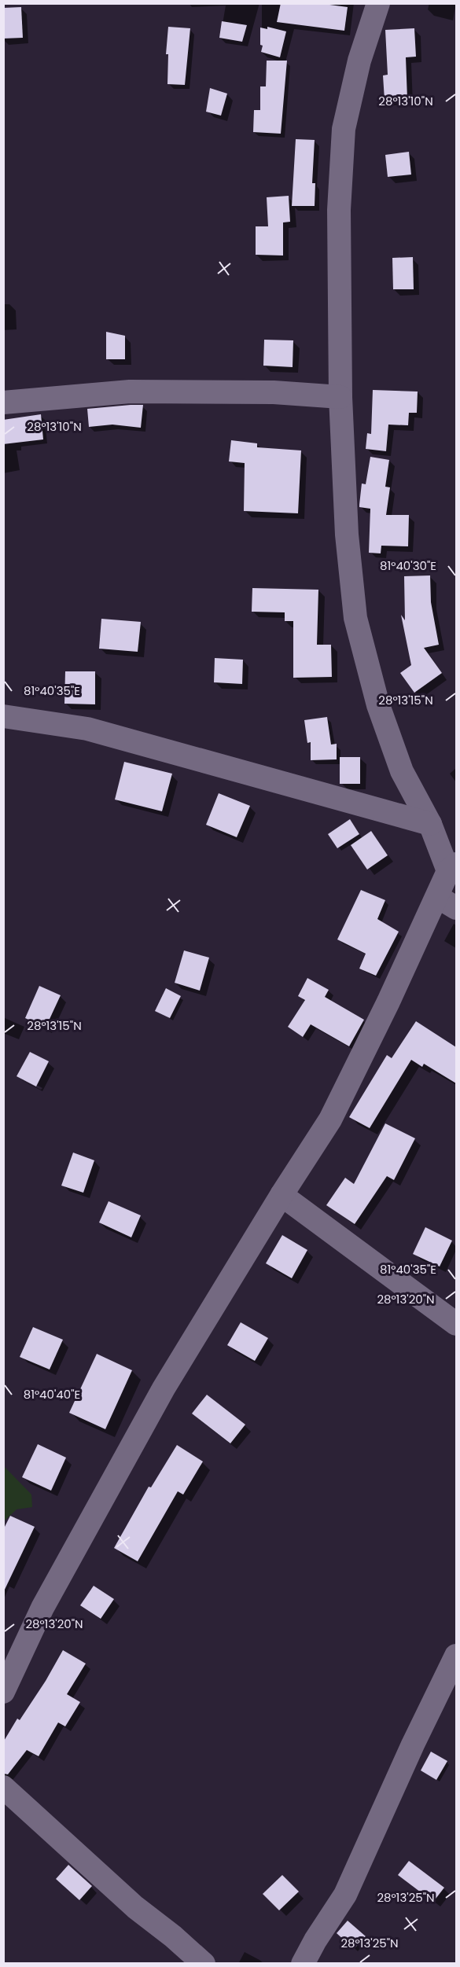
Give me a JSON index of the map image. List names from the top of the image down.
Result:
{
  "coordinates": [
    "28°13'10\"N",
    "81°40'30\"E",
    "81°40'35\"E",
    "28°13'15\"N",
    "28°13'20\"N",
    "81°40'40\"E",
    "28°13'25\"N"
  ]
}
